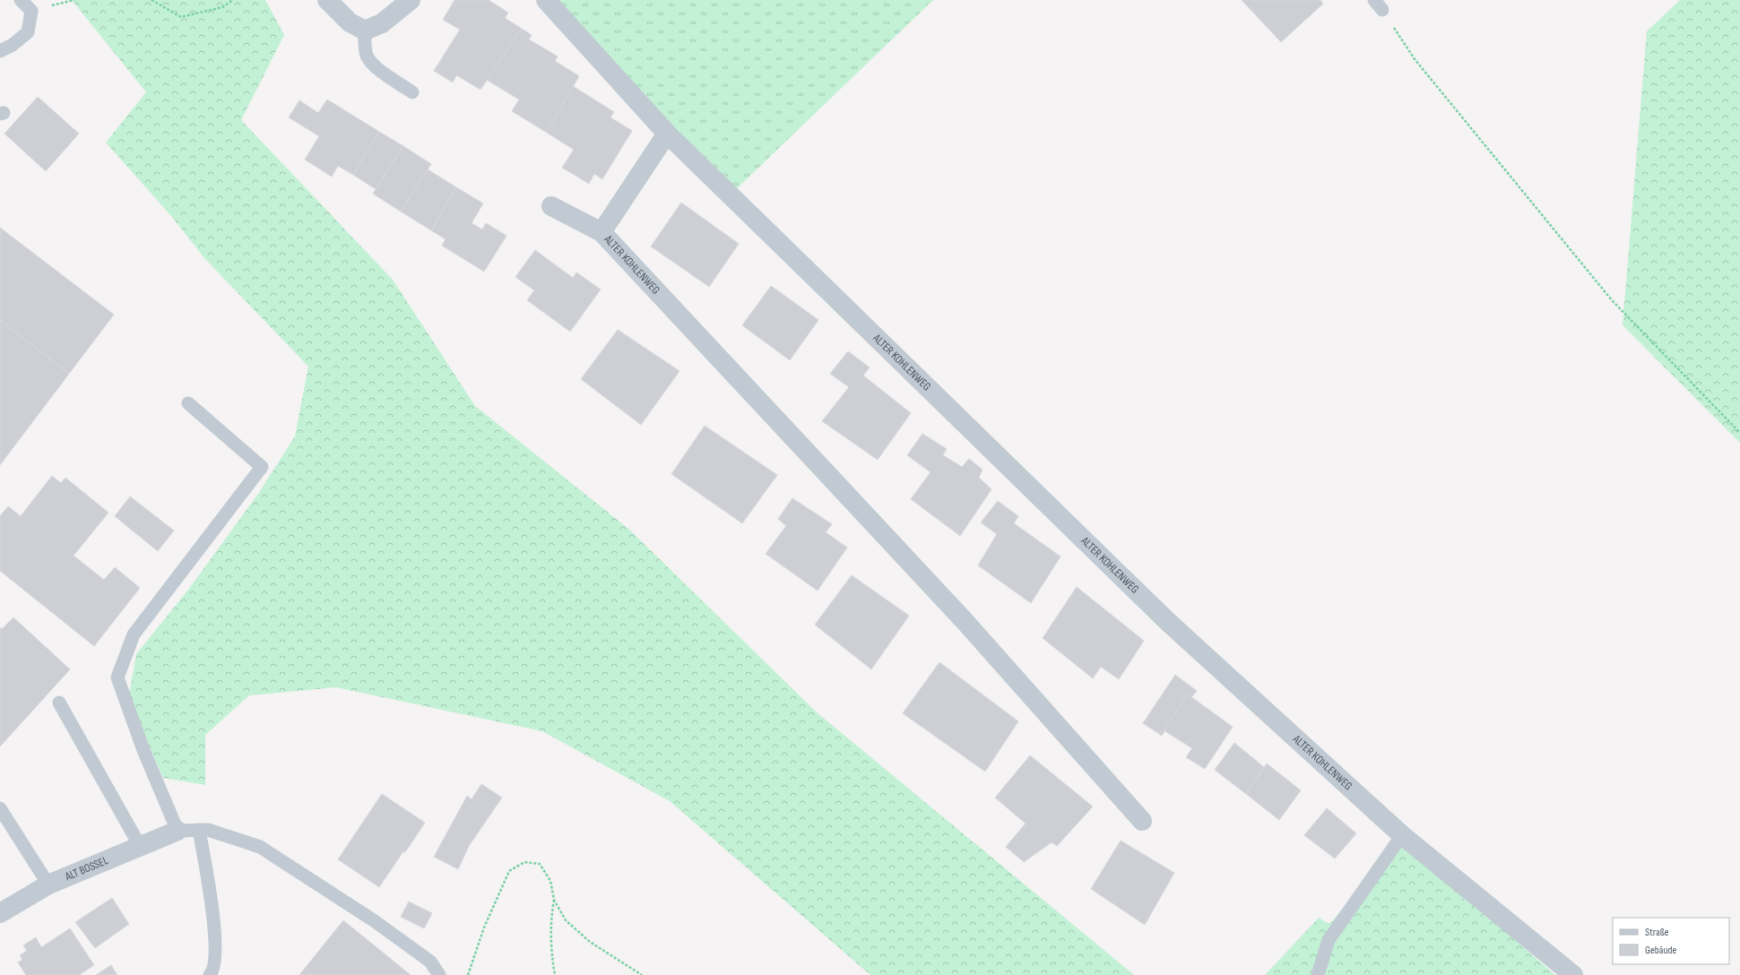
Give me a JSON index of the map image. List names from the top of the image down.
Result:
{
  "streets": {
    "street": ["ALTER KOHLENWEG", "ALT BOSSEL"]
  },
  "legend": ["Straße", "Gebäude"]
}
